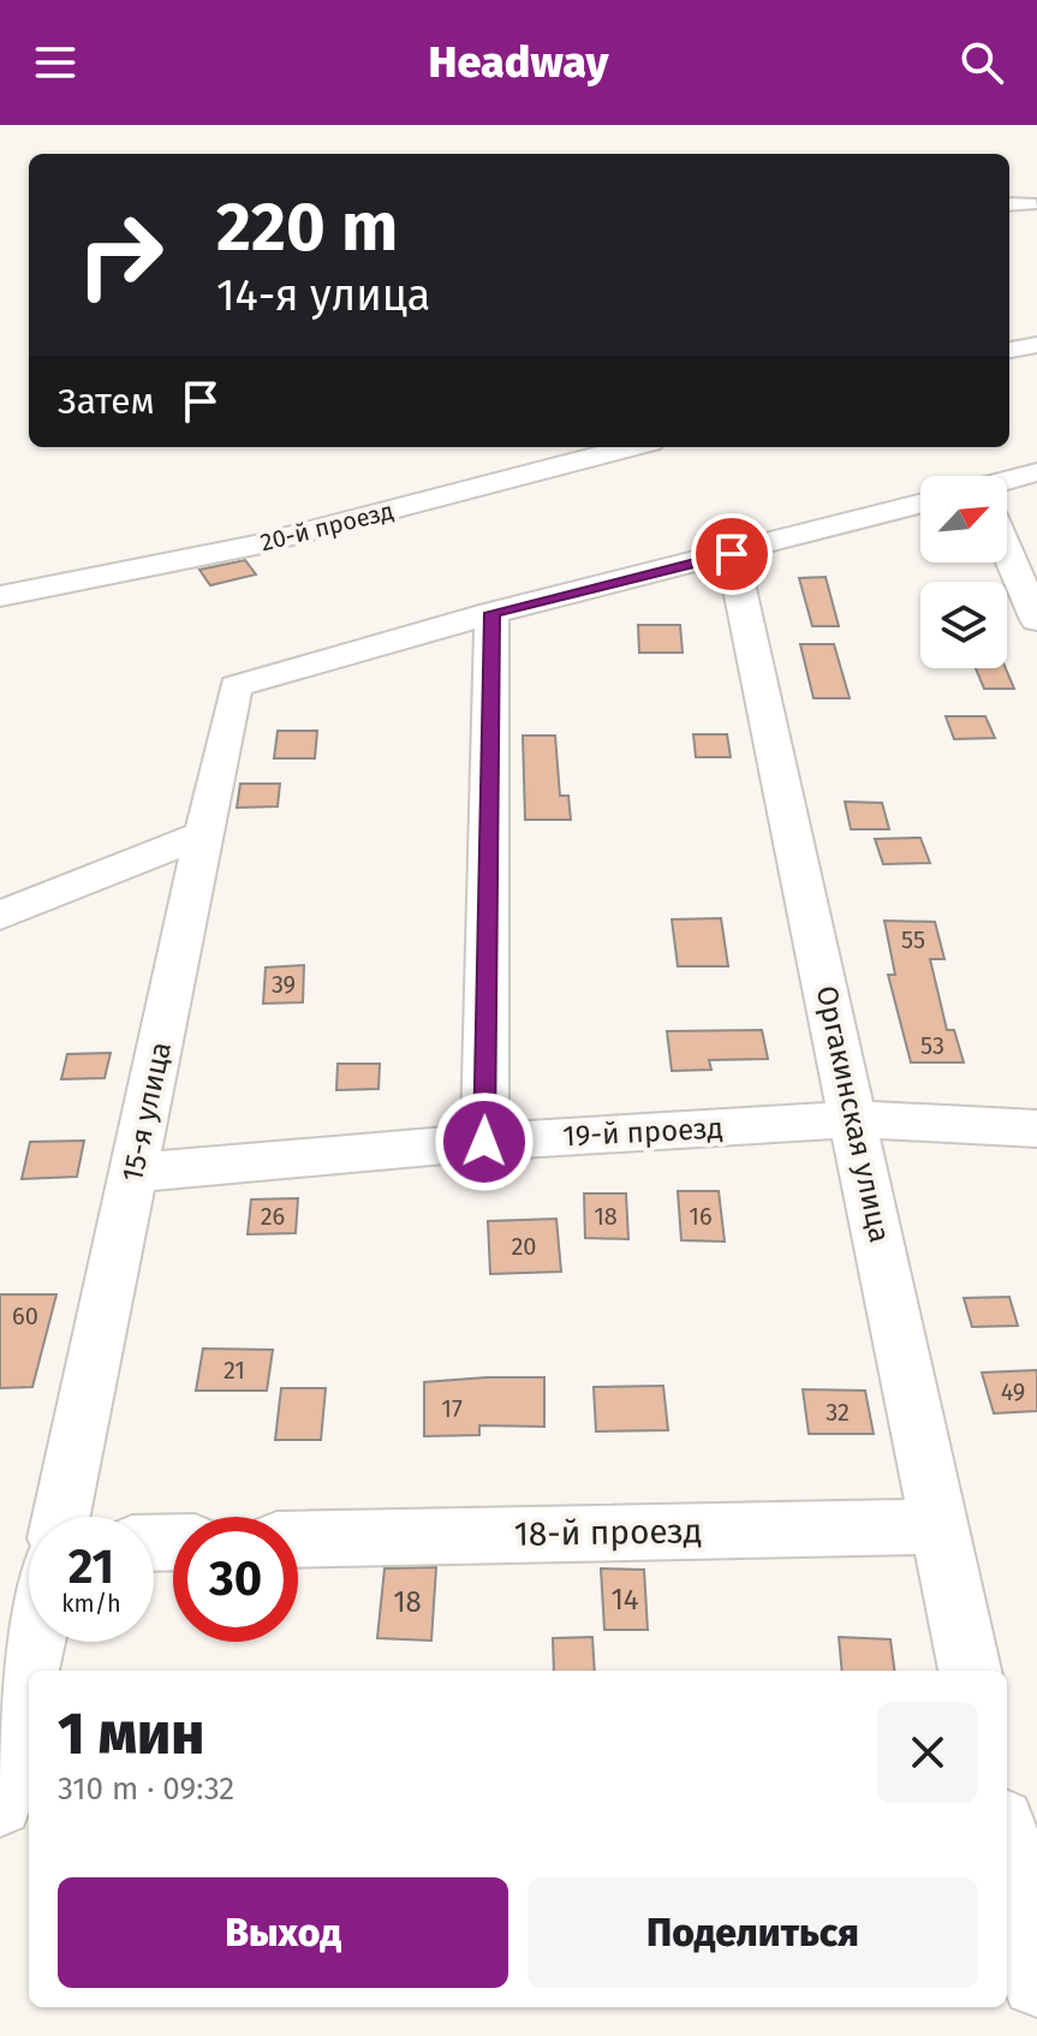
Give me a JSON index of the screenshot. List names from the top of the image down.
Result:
{
  "streets": {
    "street": [
      "20-й проезд",
      "15-я улица",
      "Оргакинская улица",
      "19-й проезд",
      "18-й проезд"
    ]
  },
  "crossings": [
    ["15-я улица", "19-й проезд"],
    ["Оргакинская улица", "19-й проезд"],
    ["Оргакинская улица", "18-й проезд"]
  ],
  "house_numbers": [
    "55",
    "39",
    "53",
    "26",
    "18",
    "16",
    "20",
    "60",
    "21",
    "49",
    "17",
    "32",
    "14",
    "18"
  ],
  "north": "top right",
  "page": {
    "header": "Headway",
    "turn": ["220 m", "14-я улица"],
    "then": "Затем",
    "speed": "21 km/h",
    "limit": "30",
    "heading": ["1 мин", "310 m · 09:32"],
    "buttons": ["Выход", "Поделиться"]
  }
}
